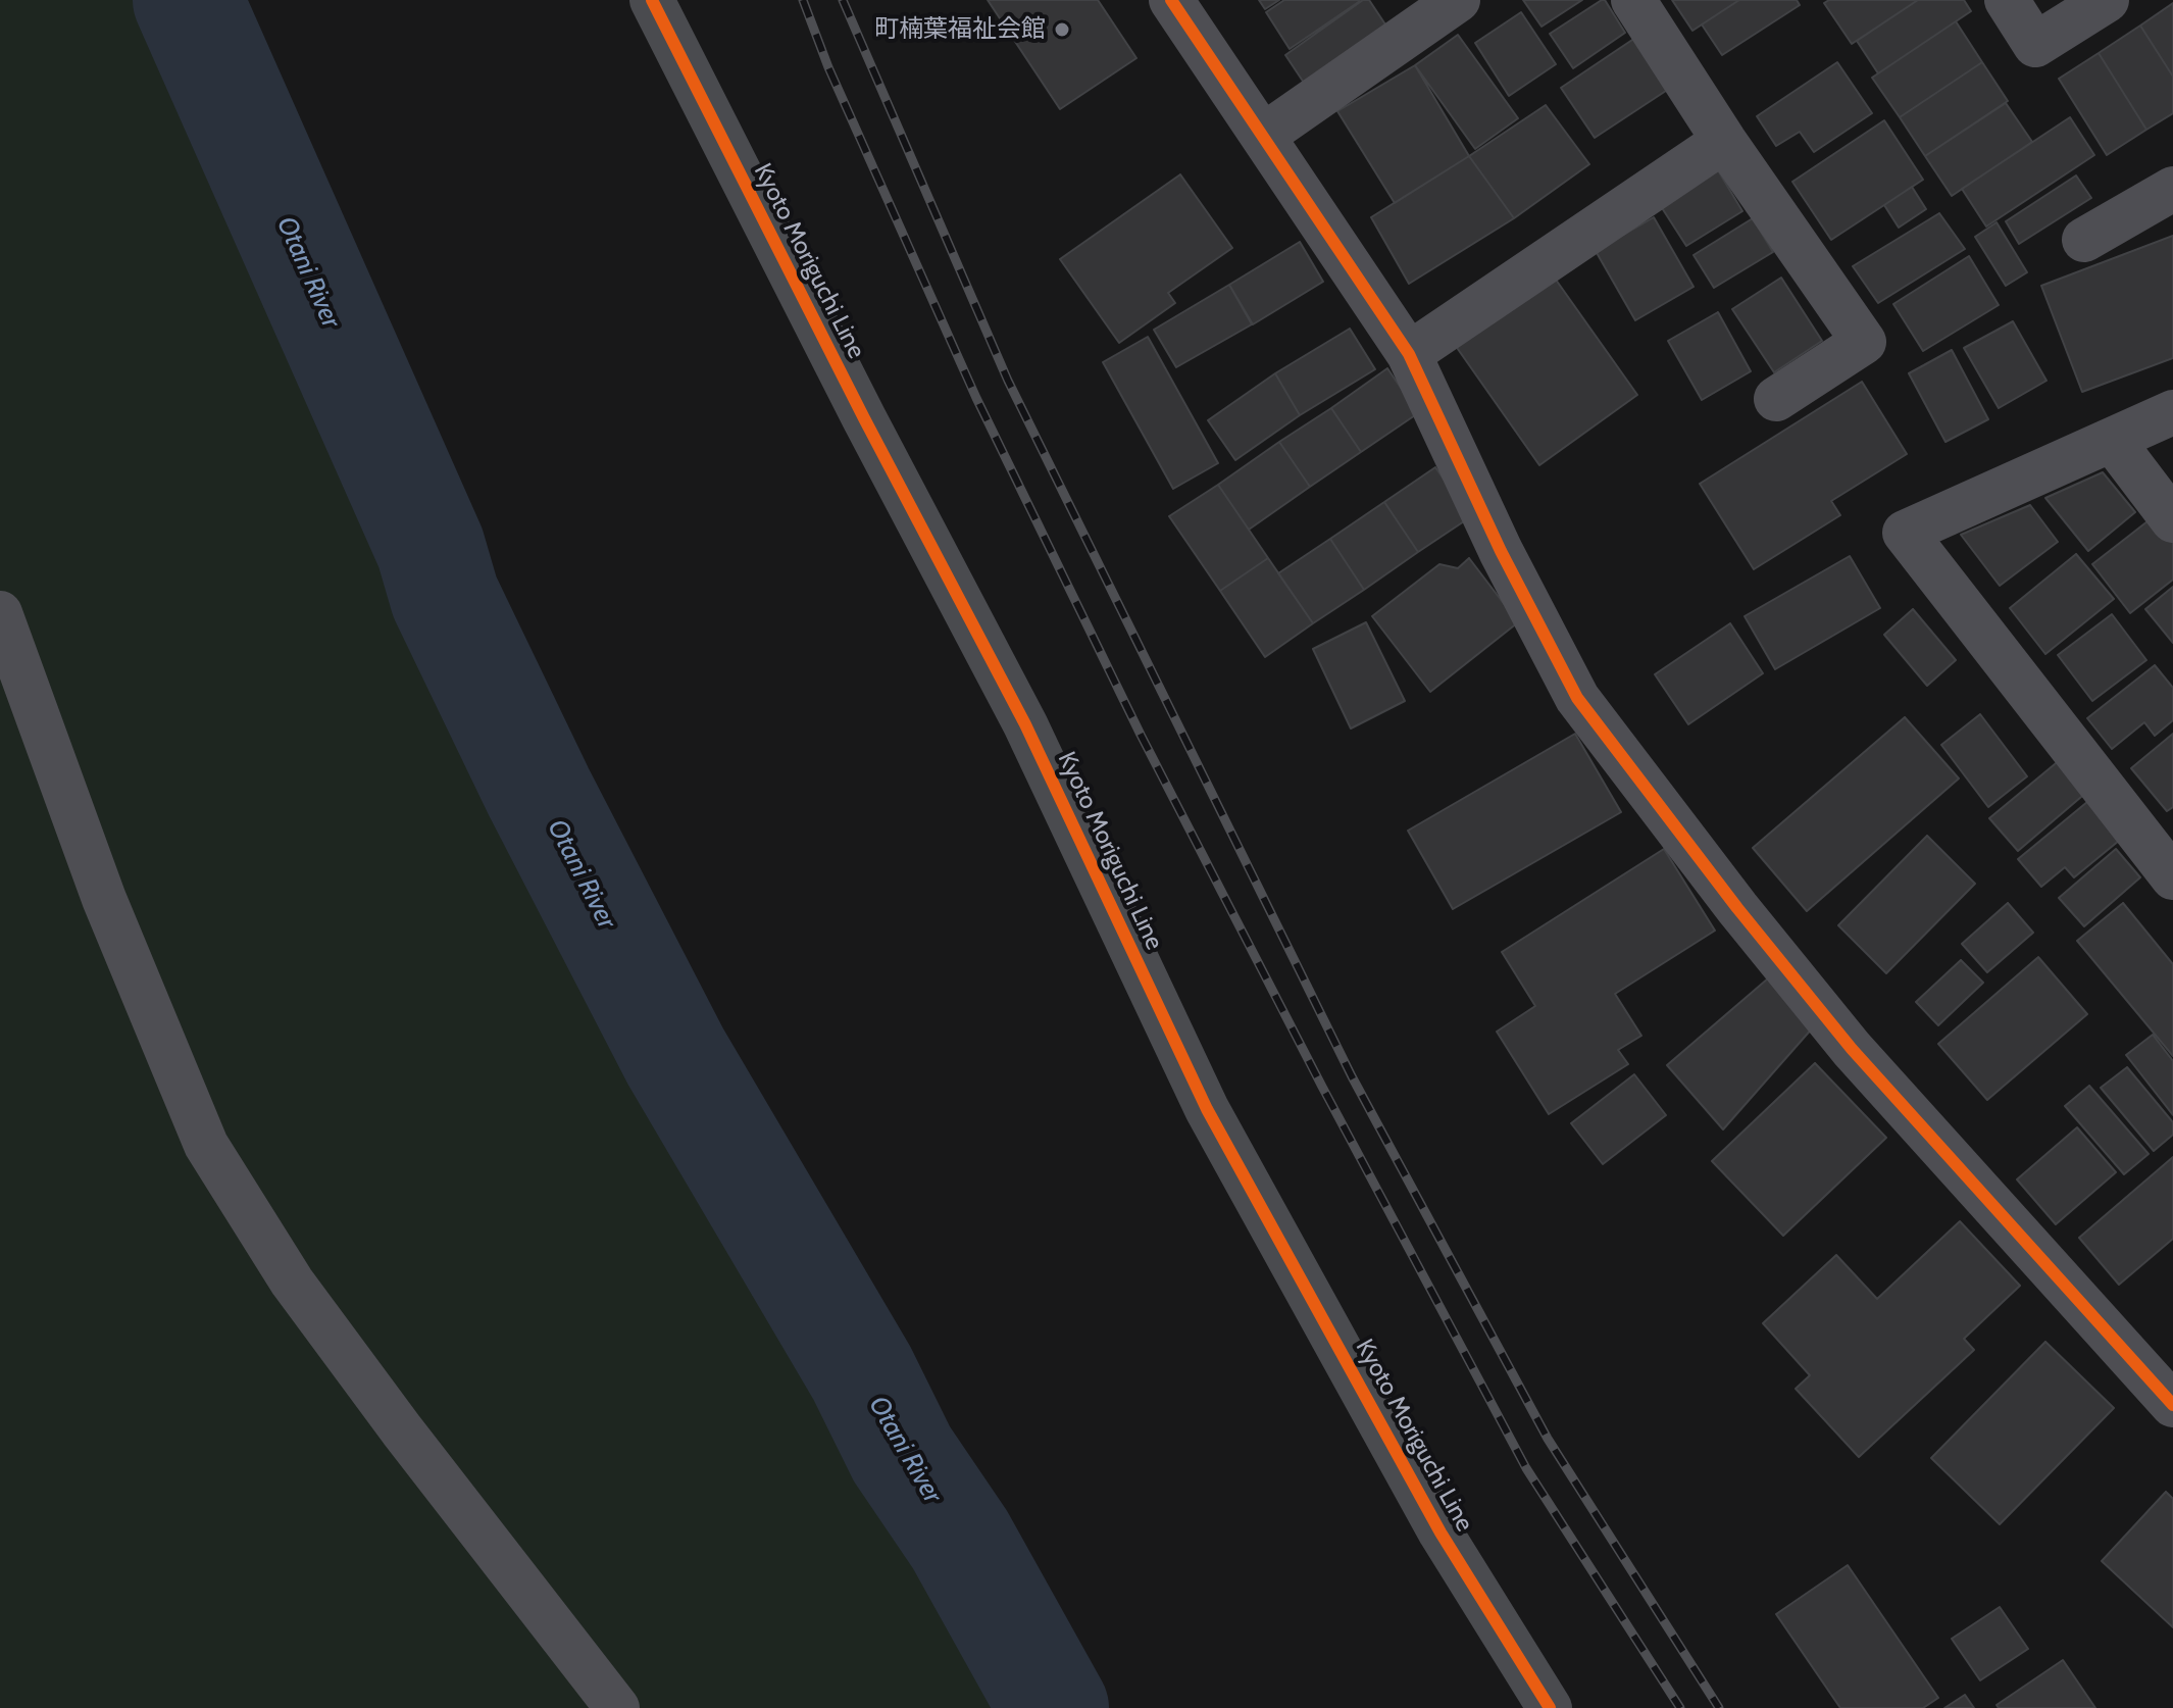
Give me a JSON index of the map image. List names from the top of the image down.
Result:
{
  "streets": {
    "main road": ["Kyoto Moriguchi Line"]
  },
  "water": ["Otani River"],
  "places": ["町楠葉福祉会館"]
}
